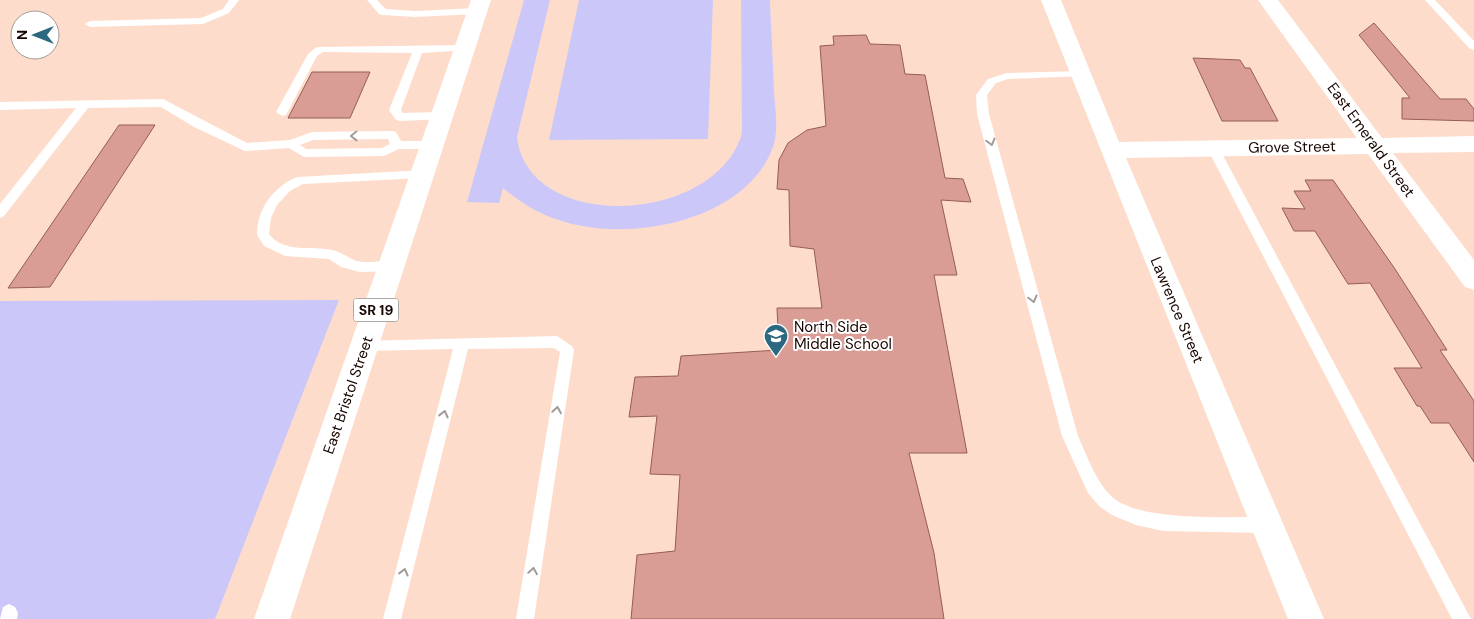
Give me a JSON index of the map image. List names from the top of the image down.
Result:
{
  "streets": {
    "street": [
      "East Emerald Street",
      "Grove Street",
      "SR 19",
      "Lawrence Street",
      "East Bristol Street"
    ]
  },
  "crossings": [
    ["East Emerald Street", "Grove Street"],
    ["Grove Street", "Lawrence Street"]
  ],
  "places": {
    "school or university": ["North Side Middle School"]
  },
  "north": "left"
}
